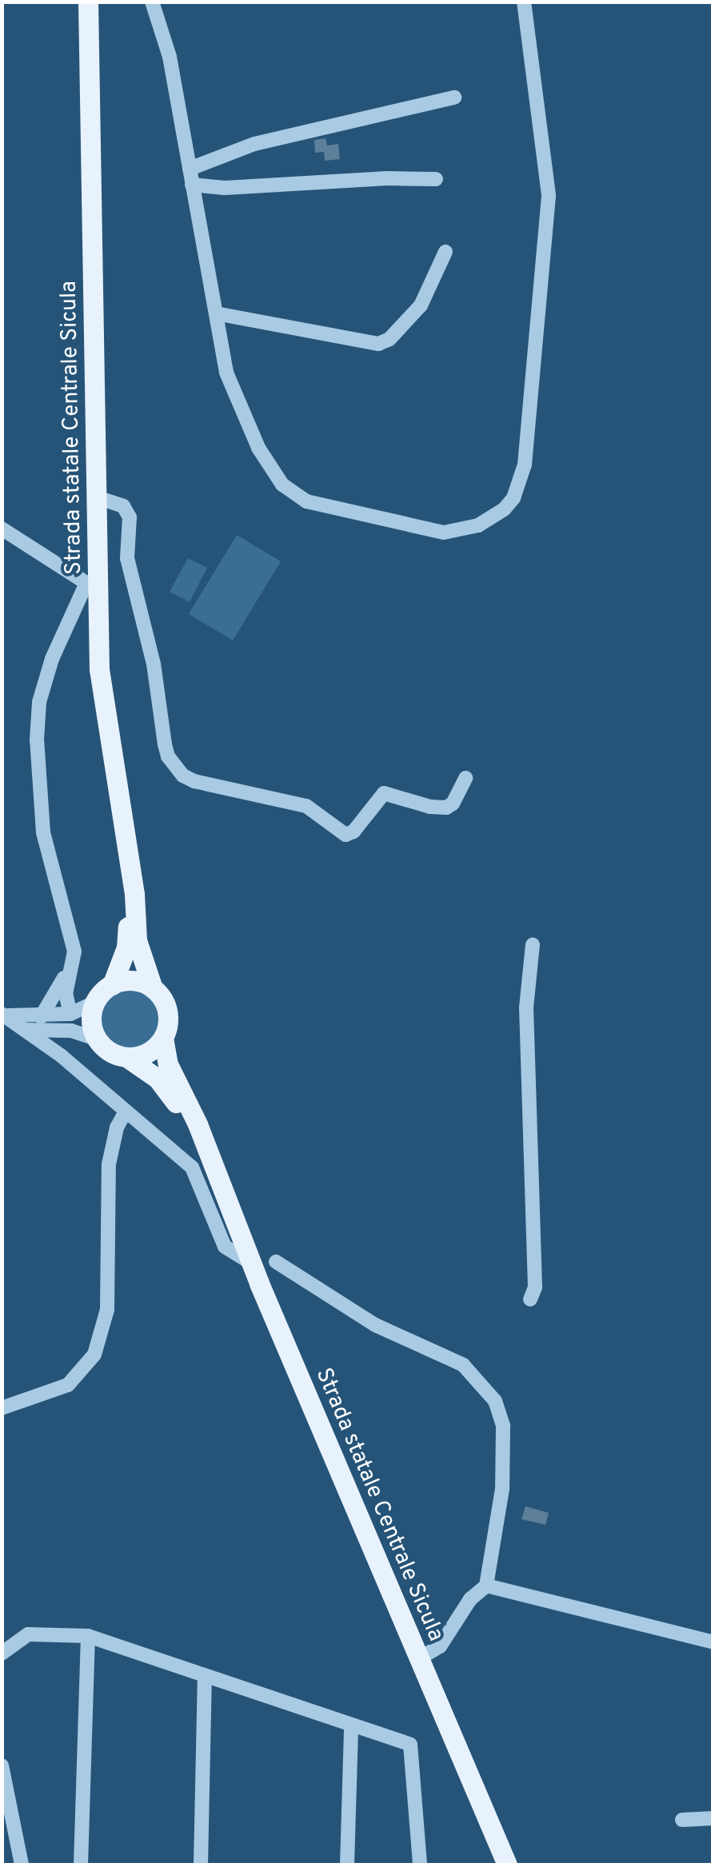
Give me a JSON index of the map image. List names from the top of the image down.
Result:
{
  "streets": {
    "main road": ["Strada statale Centrale Sicula"]
  }
}
